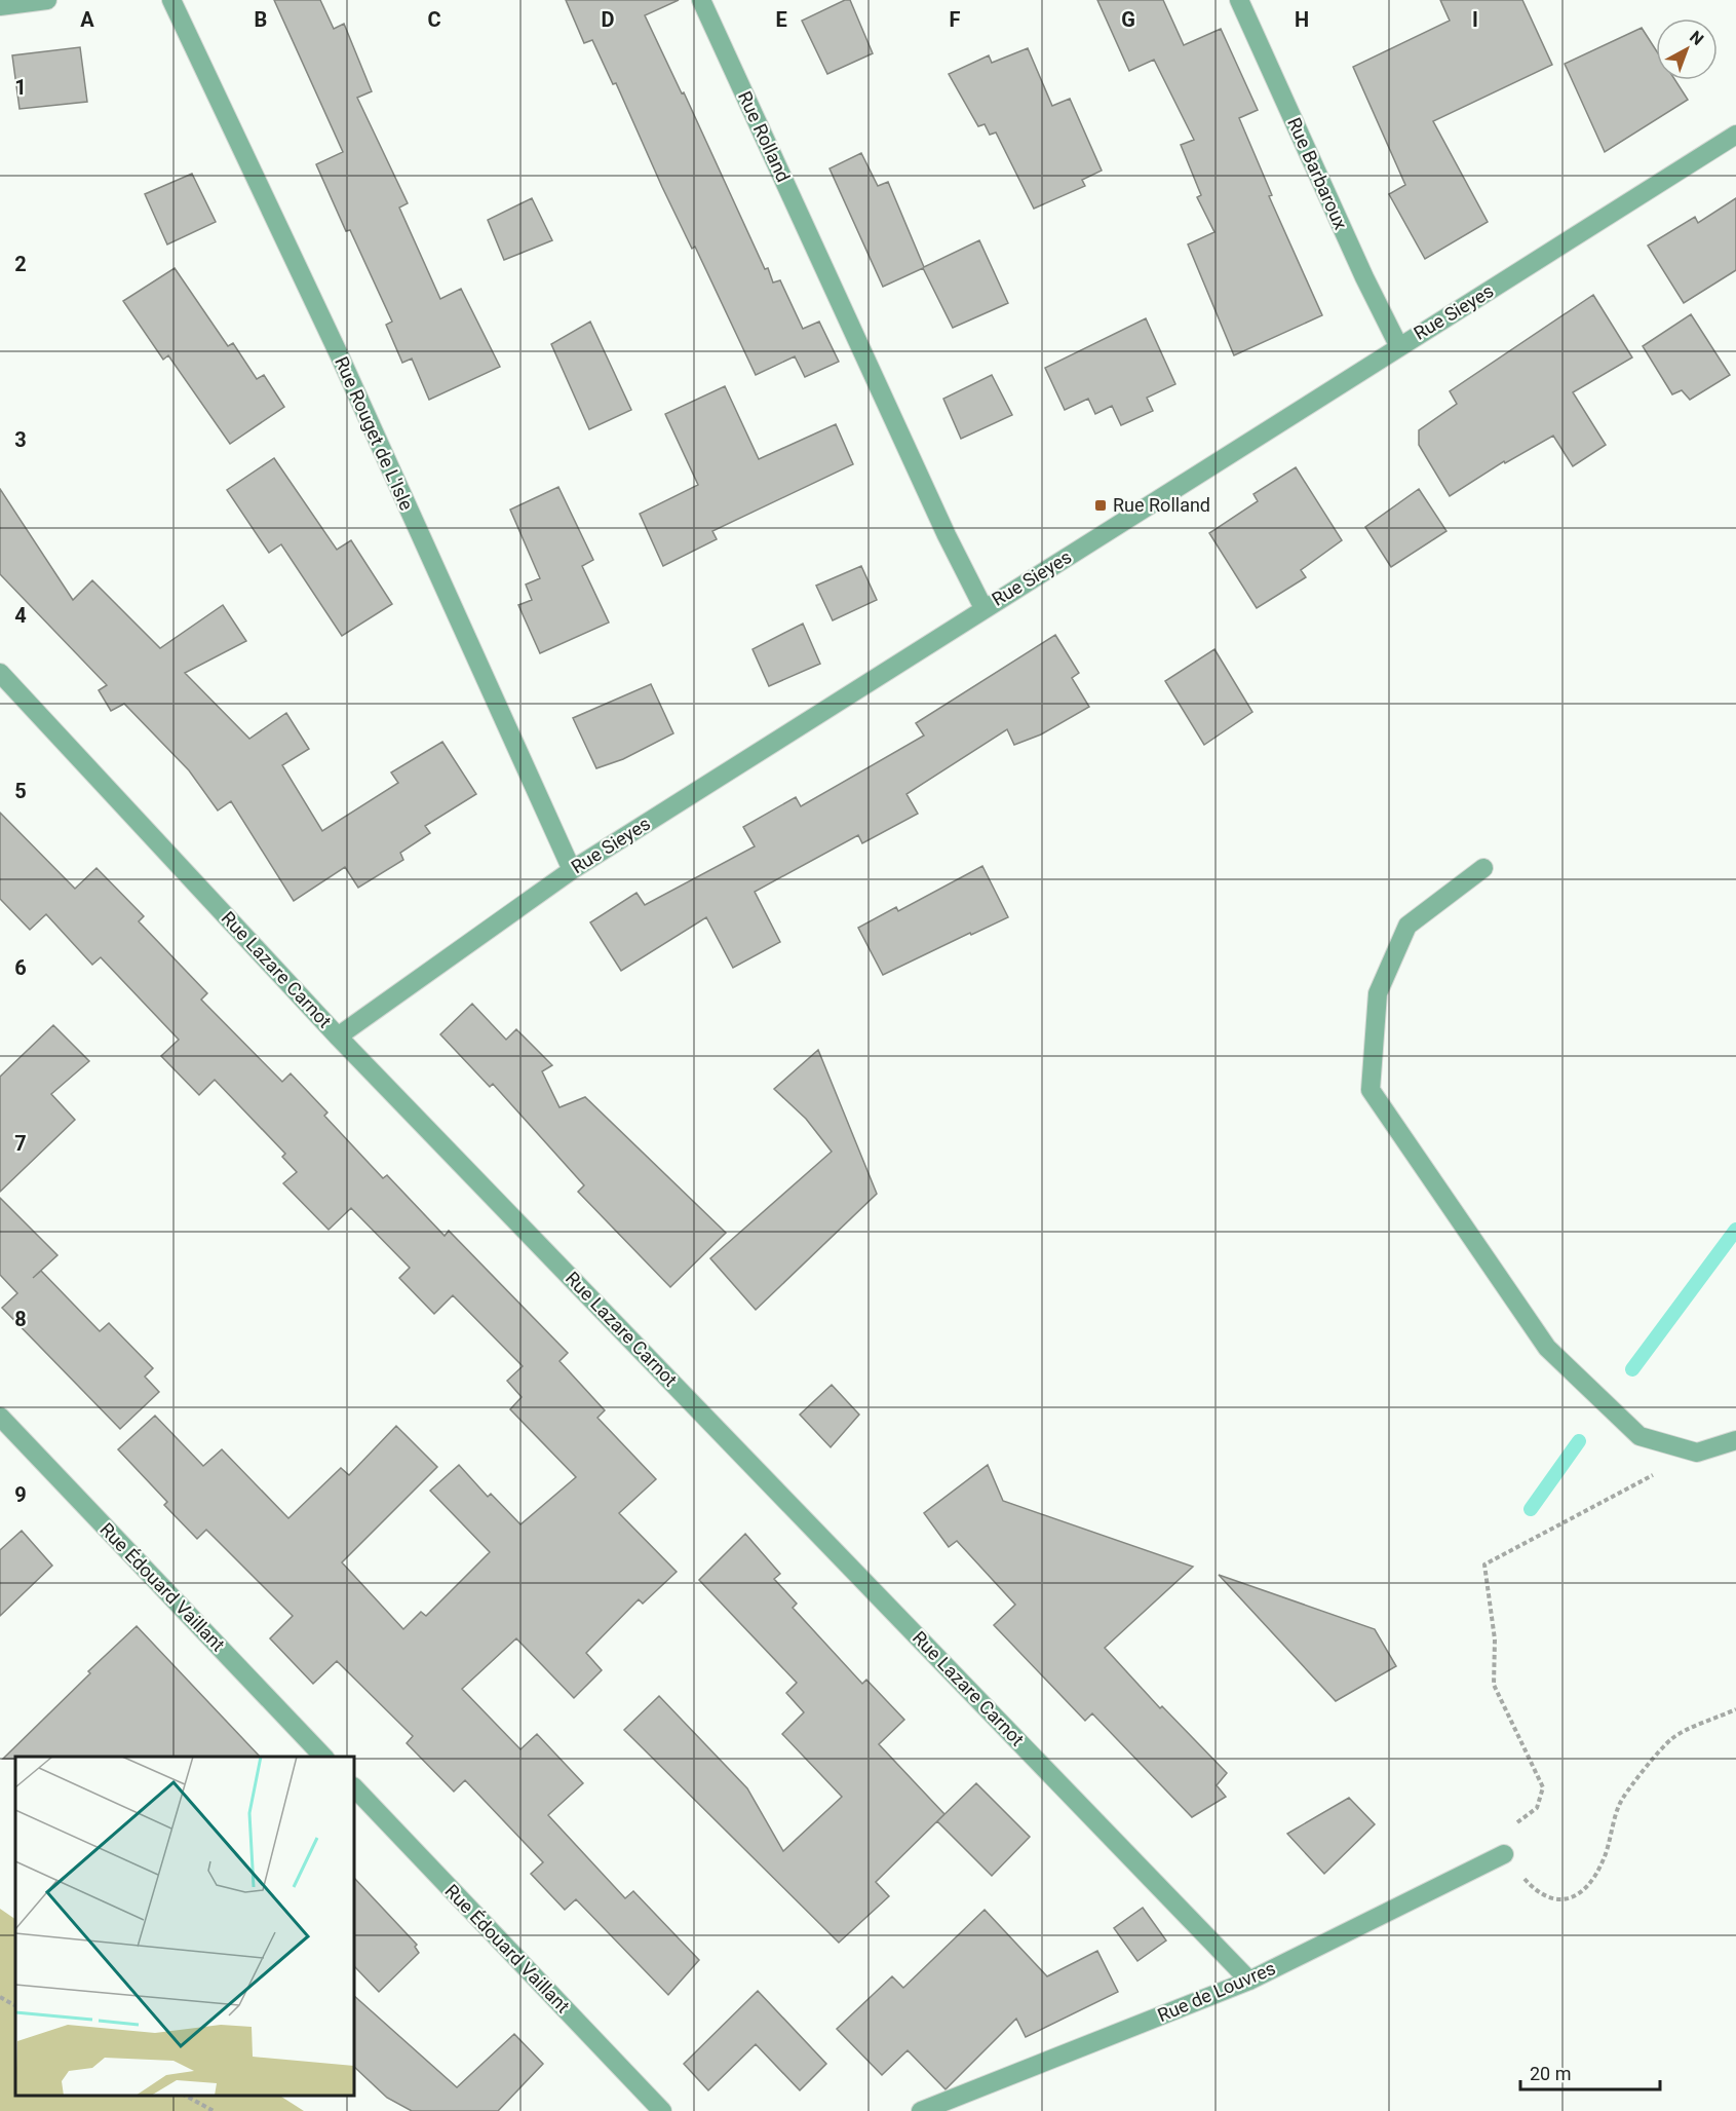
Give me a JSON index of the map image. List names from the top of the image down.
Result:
{
  "streets": {
    "street": [
      "Rue Rolland",
      "Rue Barbaroux",
      "Rue Sieyes",
      "Rue Rouget de L'Isle",
      "Rue Lazare Carnot",
      "Rue Édouard Vaillant",
      "Rue de Louvres"
    ]
  },
  "crossings": [
    ["Rue Rolland", "Rue Sieyes"],
    ["Rue Barbaroux", "Rue Sieyes"],
    ["Rue Sieyes", "Rue Rouget de L'Isle"],
    ["Rue Sieyes", "Rue Lazare Carnot"],
    ["Rue Lazare Carnot", "Rue de Louvres"]
  ],
  "places": {
    "transit": ["Rue Rolland"]
  },
  "scale_bar": "20 m",
  "north": "top right",
  "grid": {
    "columns": [
      "A",
      "B",
      "C",
      "D",
      "E",
      "F",
      "G",
      "H",
      "I"
    ],
    "rows": [
      "1",
      "2",
      "3",
      "4",
      "5",
      "6",
      "7",
      "8",
      "9"
    ]
  }
}
